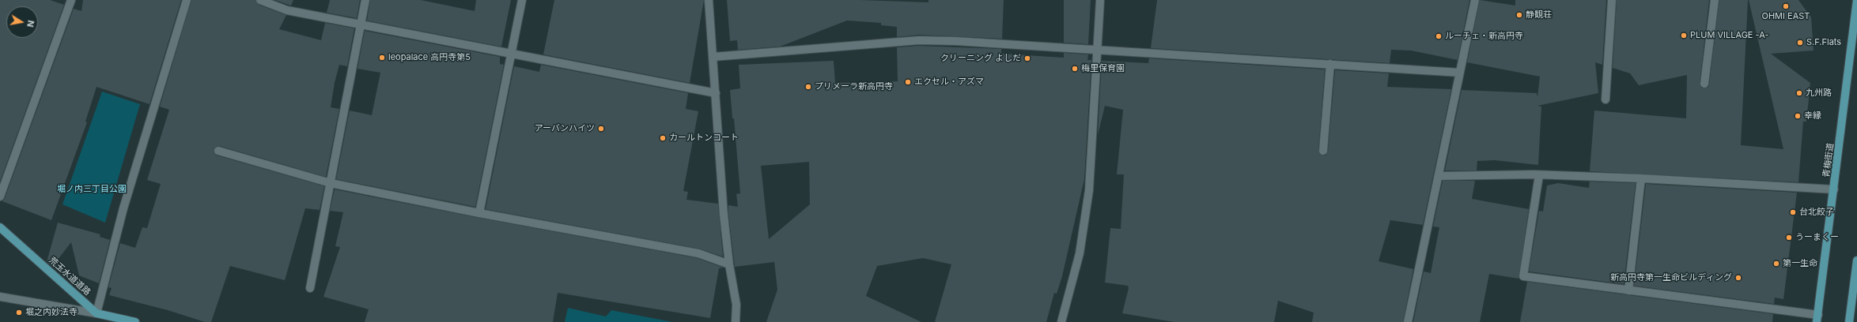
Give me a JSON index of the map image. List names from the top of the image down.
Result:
{
  "streets": {
    "main road": ["青梅街道", "荒玉水道道路"]
  },
  "parks": ["堀ノ内三丁目公園"],
  "places": [
    "OHMI EAST",
    "静観荘",
    "PLUM VILLAGE -A-",
    "ルーチェ・新高円寺",
    "S.F.Flats",
    "leopalace 高円寺第5",
    "クリーニング よしだ",
    "梅里保育園",
    "エクセル・アズマ",
    "プリメーラ新高円寺",
    "九州路",
    "幸縁",
    "アーバンハイツ",
    "カールトンコート",
    "台北餃子",
    "うーまくー",
    "第一生命",
    "新高円寺第一生命ビルディング",
    "堀之内妙法寺"
  ],
  "north": "right"
}
